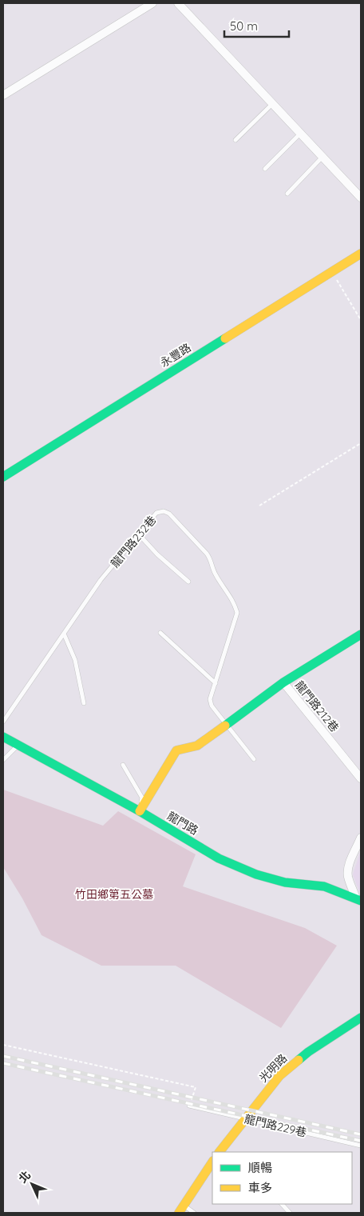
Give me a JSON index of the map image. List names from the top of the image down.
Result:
{
  "streets": {
    "street": [
      "永豐路",
      "龍門路212巷",
      "龍門路",
      "光明路"
    ],
    "lane": ["龍門路232巷", "龍門路229巷"]
  },
  "crossings": [
    ["光明路", "龍門路229巷"]
  ],
  "parks": ["竹田鄉第五公墓"],
  "legend": ["順暢", "車多"],
  "scale_bar": "50 m",
  "north": "top left"
}
